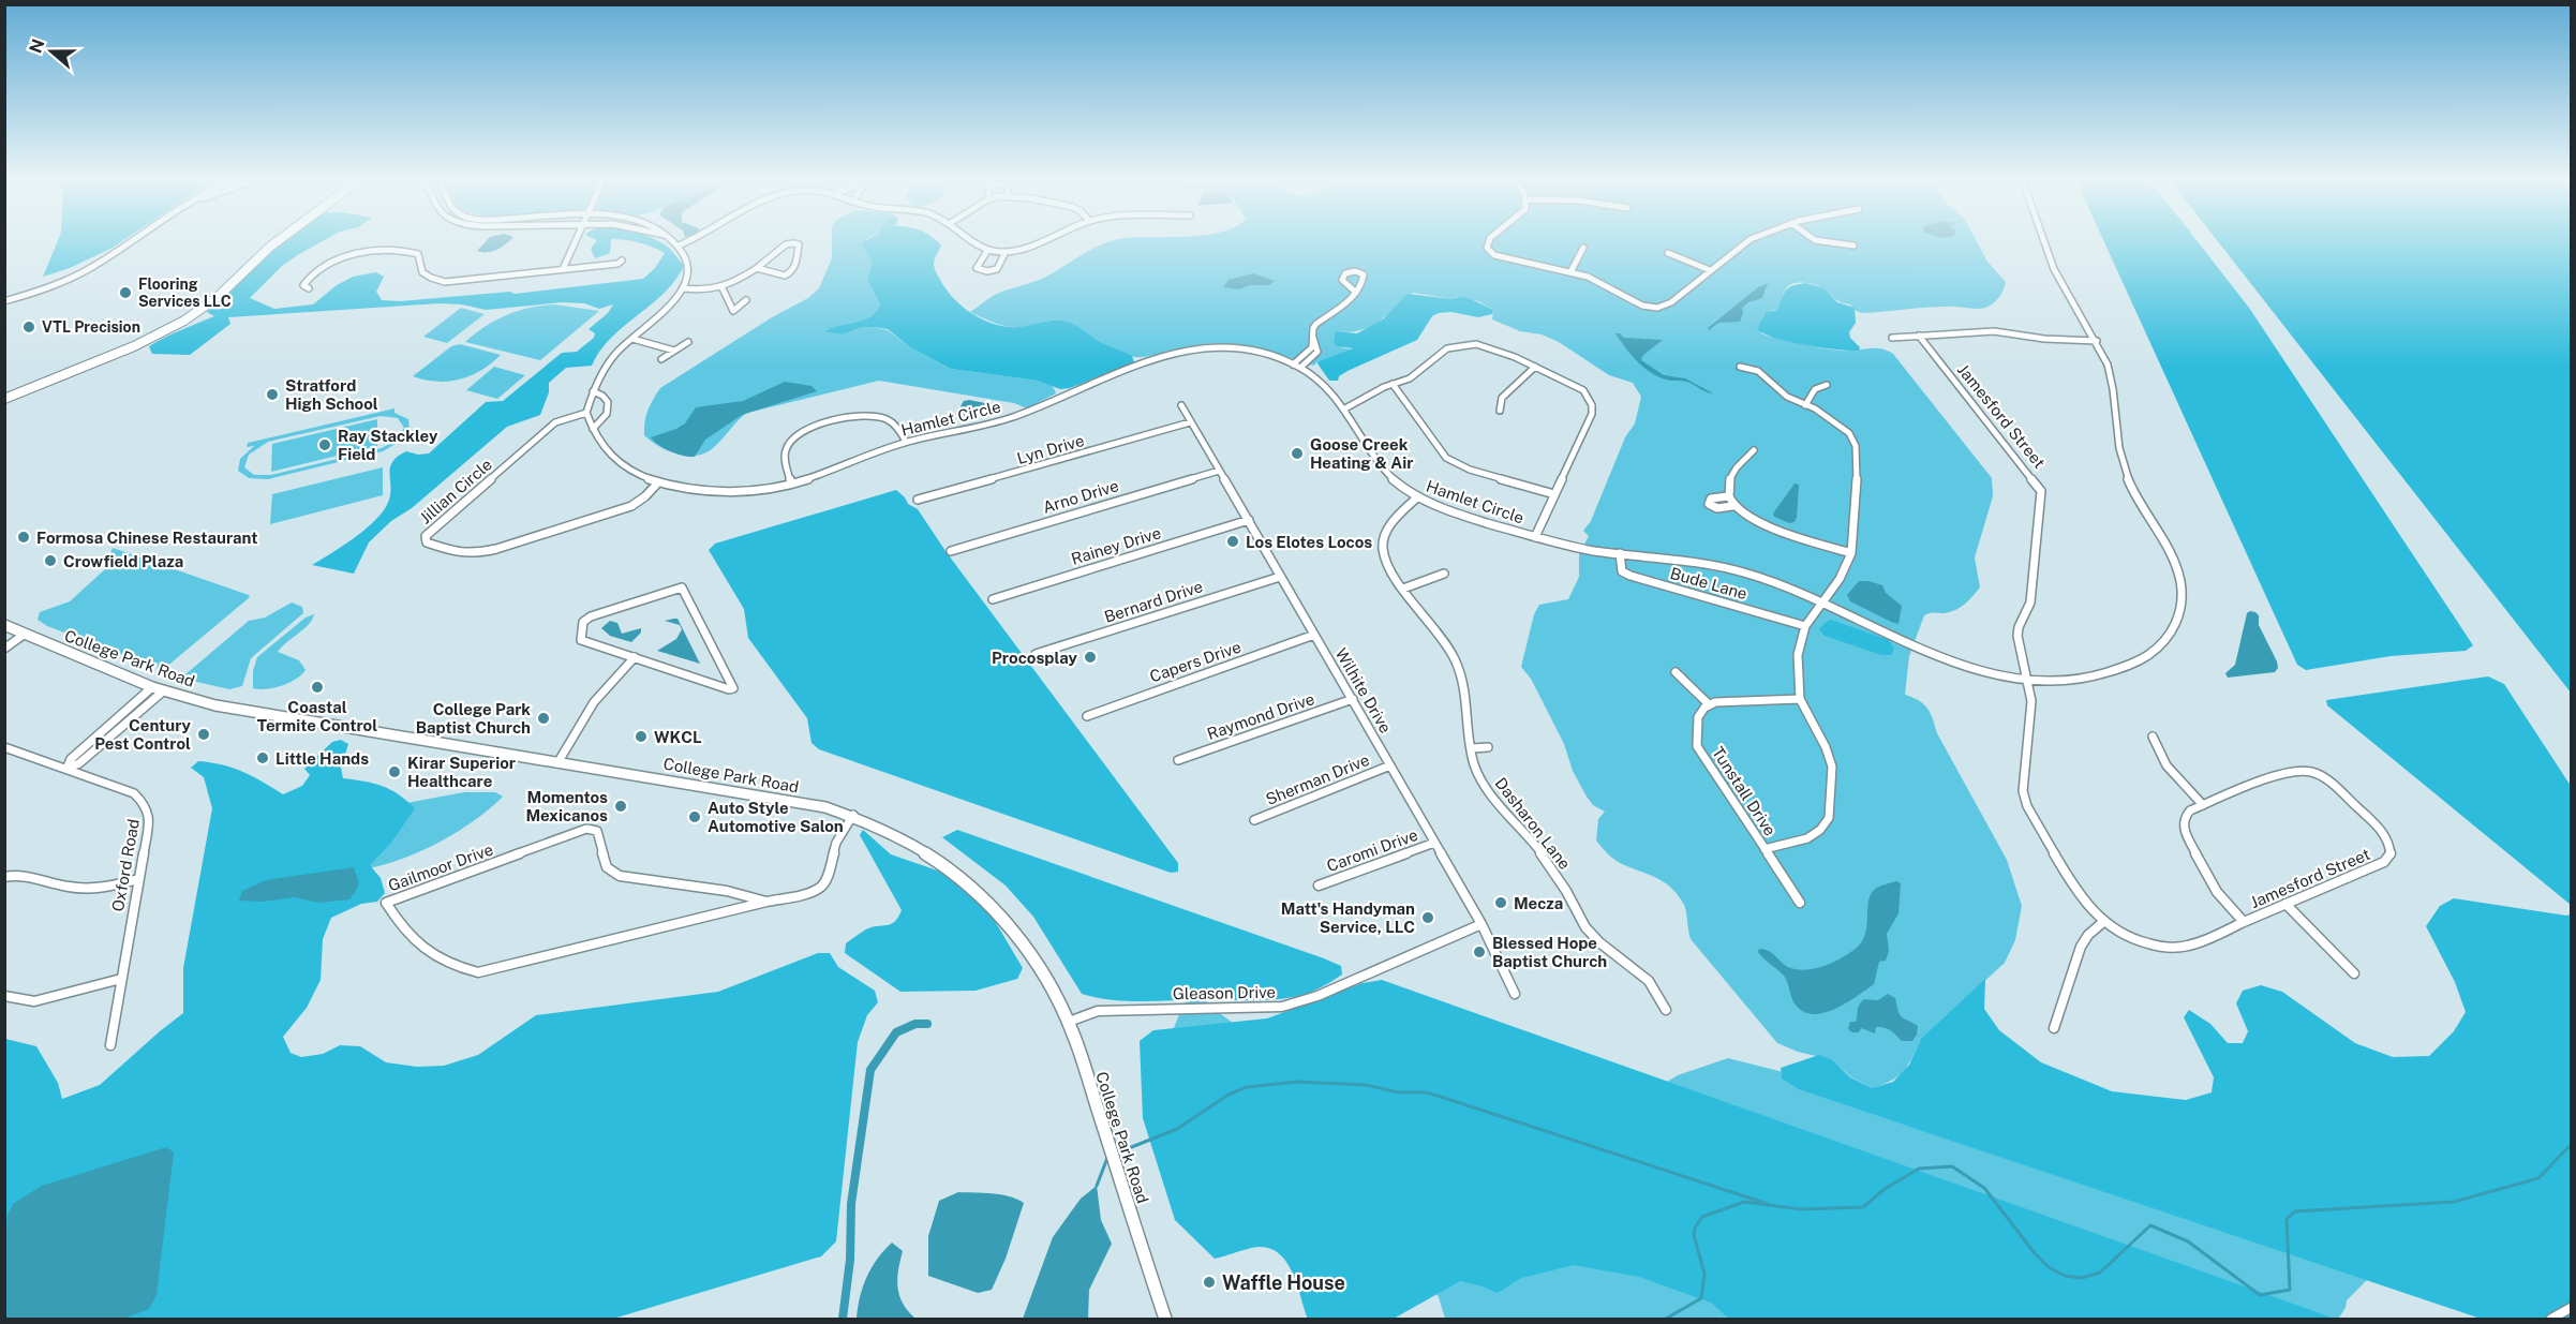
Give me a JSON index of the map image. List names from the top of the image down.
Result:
{
  "streets": {
    "main road": ["College Park Road"],
    "street": [
      "Jamesford Street",
      "Hamlet Circle",
      "Lyn Drive",
      "Jillian Circle",
      "Arno Drive",
      "Rainey Drive",
      "Bude Lane",
      "Bernard Drive",
      "Capers Drive",
      "Wilhite Drive",
      "Raymond Drive",
      "Sherman Drive",
      "Tunstall Drive",
      "Dasharon Lane",
      "Caromi Drive",
      "Oxford Road",
      "Gailmoor Drive",
      "Gleason Drive"
    ]
  },
  "crossings": [
    ["Jamesford Street", "Hamlet Circle"],
    ["Hamlet Circle", "Jillian Circle"],
    ["Hamlet Circle", "Bude Lane"],
    ["Hamlet Circle", "Dasharon Lane"],
    ["Lyn Drive", "Wilhite Drive"],
    ["Arno Drive", "Wilhite Drive"],
    ["Rainey Drive", "Wilhite Drive"],
    ["Bernard Drive", "Wilhite Drive"],
    ["College Park Road", "Gailmoor Drive"],
    ["College Park Road", "Gleason Drive"],
    ["Capers Drive", "Wilhite Drive"],
    ["Wilhite Drive", "Raymond Drive"],
    ["Wilhite Drive", "Sherman Drive"],
    ["Wilhite Drive", "Caromi Drive"],
    ["Wilhite Drive", "Gleason Drive"]
  ],
  "places": [
    "Flooring Services LLC",
    "VTL Precision",
    "Stratford High School",
    "Ray Stackley Field",
    "Goose Creek Heating & Air",
    "Formosa Chinese Restaurant",
    "Los Elotes Locos",
    "Crowfield Plaza",
    "Procosplay",
    "Coastal Termite Control",
    "College Park Baptist Church",
    "Century Pest Control",
    "WKCL",
    "Little Hands",
    "Kirar Superior Healthcare",
    "Momentos Mexicanos",
    "Auto Style Automotive Salon",
    "Mecza",
    "Matt's Handyman Service, LLC",
    "Blessed Hope Baptist Church",
    "Waffle House"
  ],
  "north": "left"
}
